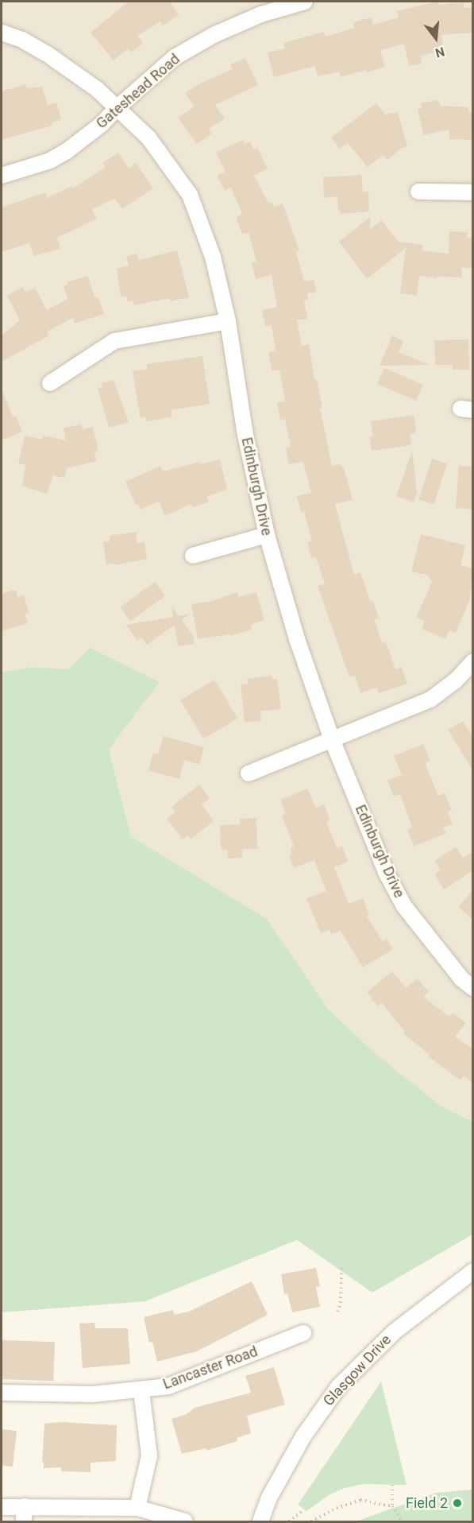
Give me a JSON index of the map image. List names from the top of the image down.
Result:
{
  "streets": {
    "street": [
      "Gateshead Road",
      "Edinburgh Drive",
      "Lancaster Road",
      "Glasgow Drive"
    ]
  },
  "crossings": [
    ["Gateshead Road", "Edinburgh Drive"]
  ],
  "places": ["Field 2"],
  "north": "bottom"
}
